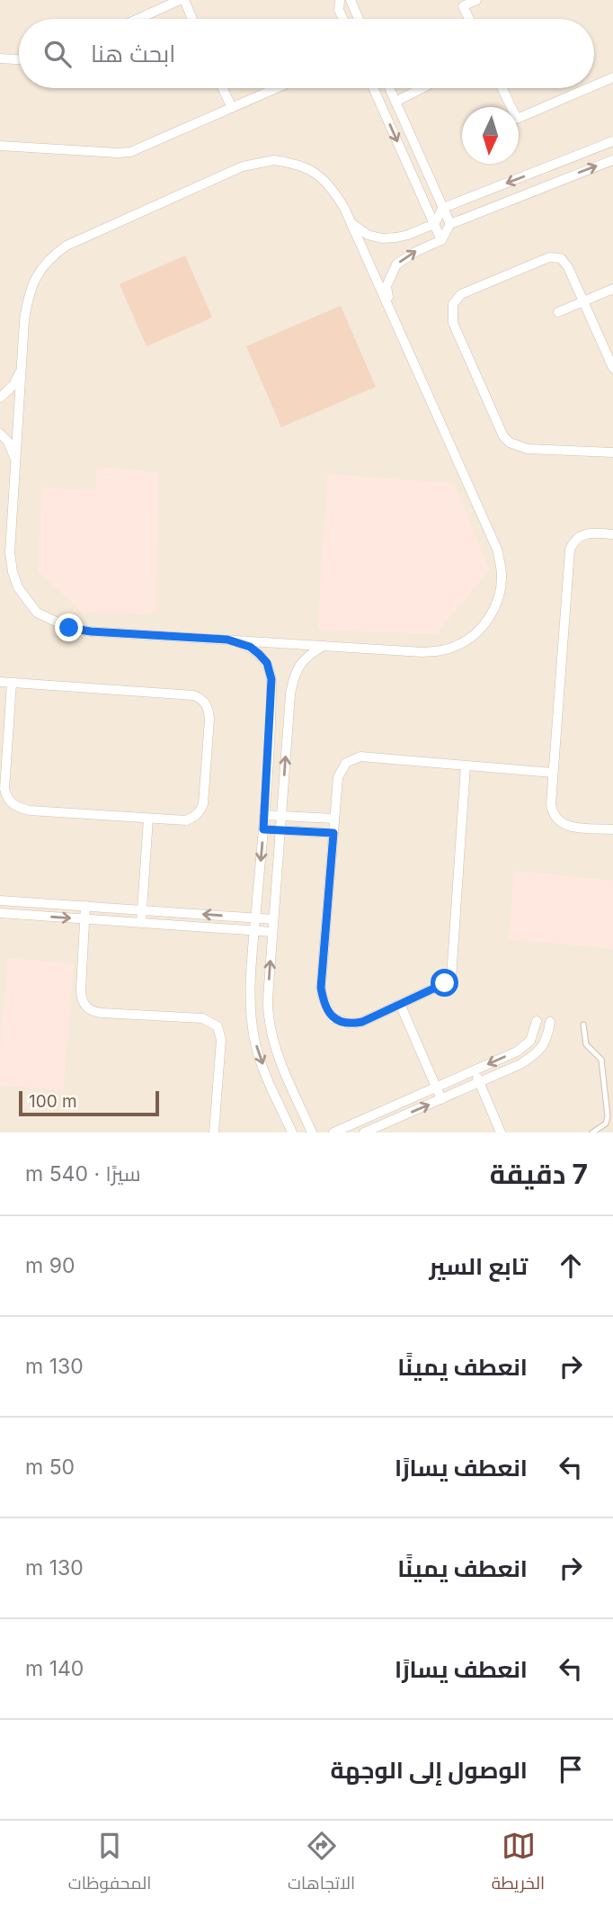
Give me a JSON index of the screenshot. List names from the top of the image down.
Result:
{
  "scale_bar": "100 m",
  "north": "bottom",
  "page": {
    "search": "ابحث هنا",
    "scale": "100 m",
    "heading": ["7 دقيقة", "سيرًا · 540 m"],
    "list": [
      ["تابع السير", "90 m"],
      ["انعطف يمينًا", "130 m"],
      ["انعطف يسارًا", "50 m"],
      ["انعطف يمينًا", "130 m"],
      ["انعطف يسارًا", "140 m"],
      "الوصول إلى الوجهة"
    ],
    "nav": ["الخريطة", "الاتجاهات", "المحفوظات"]
  }
}
